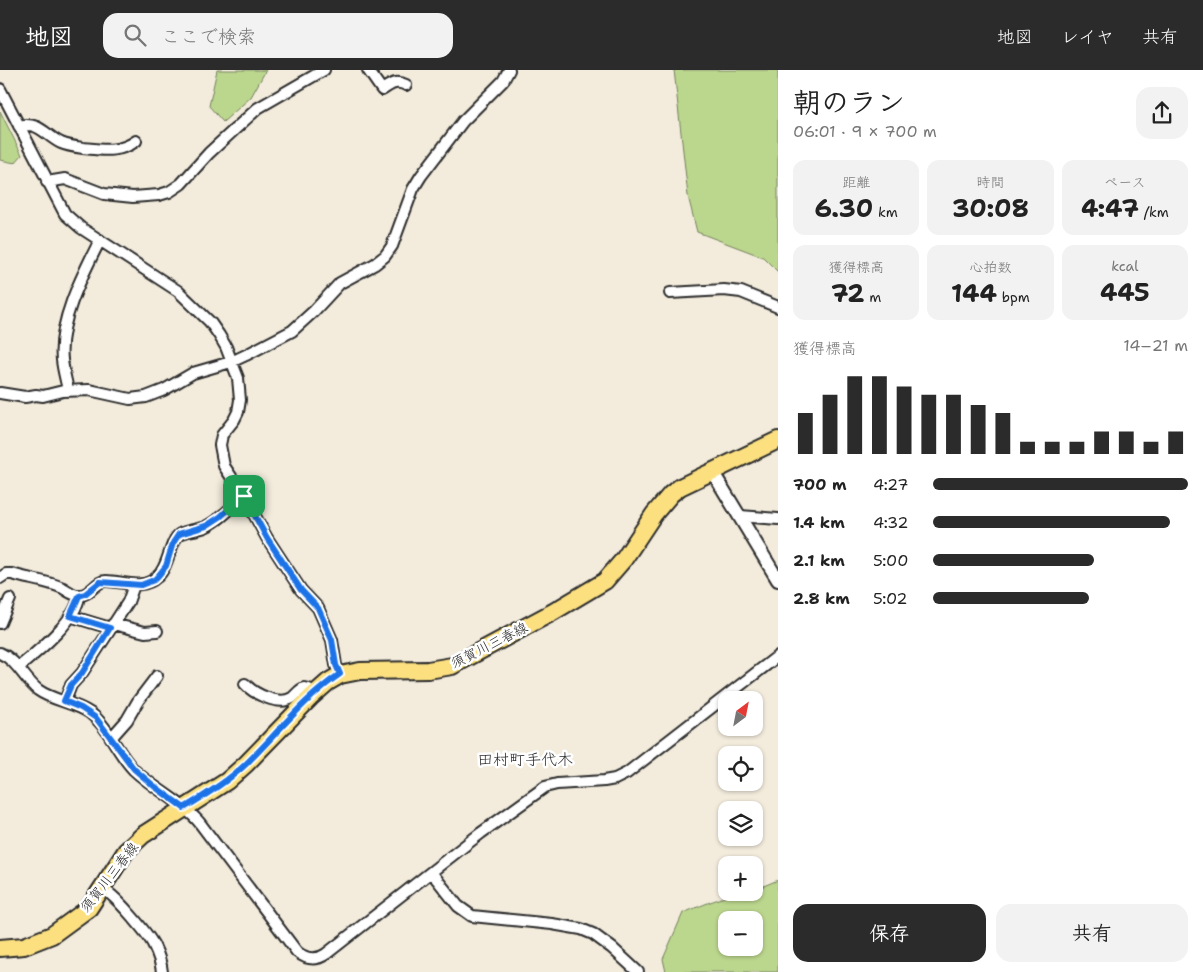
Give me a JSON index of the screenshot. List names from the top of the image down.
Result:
{
  "streets": {
    "main road": ["須賀川三春線"]
  },
  "districts": ["田村町手代木"],
  "north": "top right",
  "page": {
    "header": "地図",
    "search": "ここで検索",
    "nav": ["地図", "レイヤ", "共有"],
    "heading": ["朝のラン", "06:01 · 9 × 700 m"],
    "stats": [
      ["距離", "6.30 km"],
      ["時間", "30:08"],
      ["ペース", "4:47 /km"],
      ["獲得標高", "72 m"],
      ["心拍数", "144 bpm"],
      ["kcal", "445"]
    ],
    "chart": ["獲得標高", "14–21 m"],
    "list": [
      {
        "name": "700 m",
        "note": "4:27"
      },
      {
        "name": "1.4 km",
        "note": "4:32"
      },
      {
        "name": "2.1 km",
        "note": "5:00"
      },
      {
        "name": "2.8 km",
        "note": "5:02"
      }
    ],
    "map_buttons": ["+", "−"],
    "buttons": ["保存", "共有"]
  }
}
